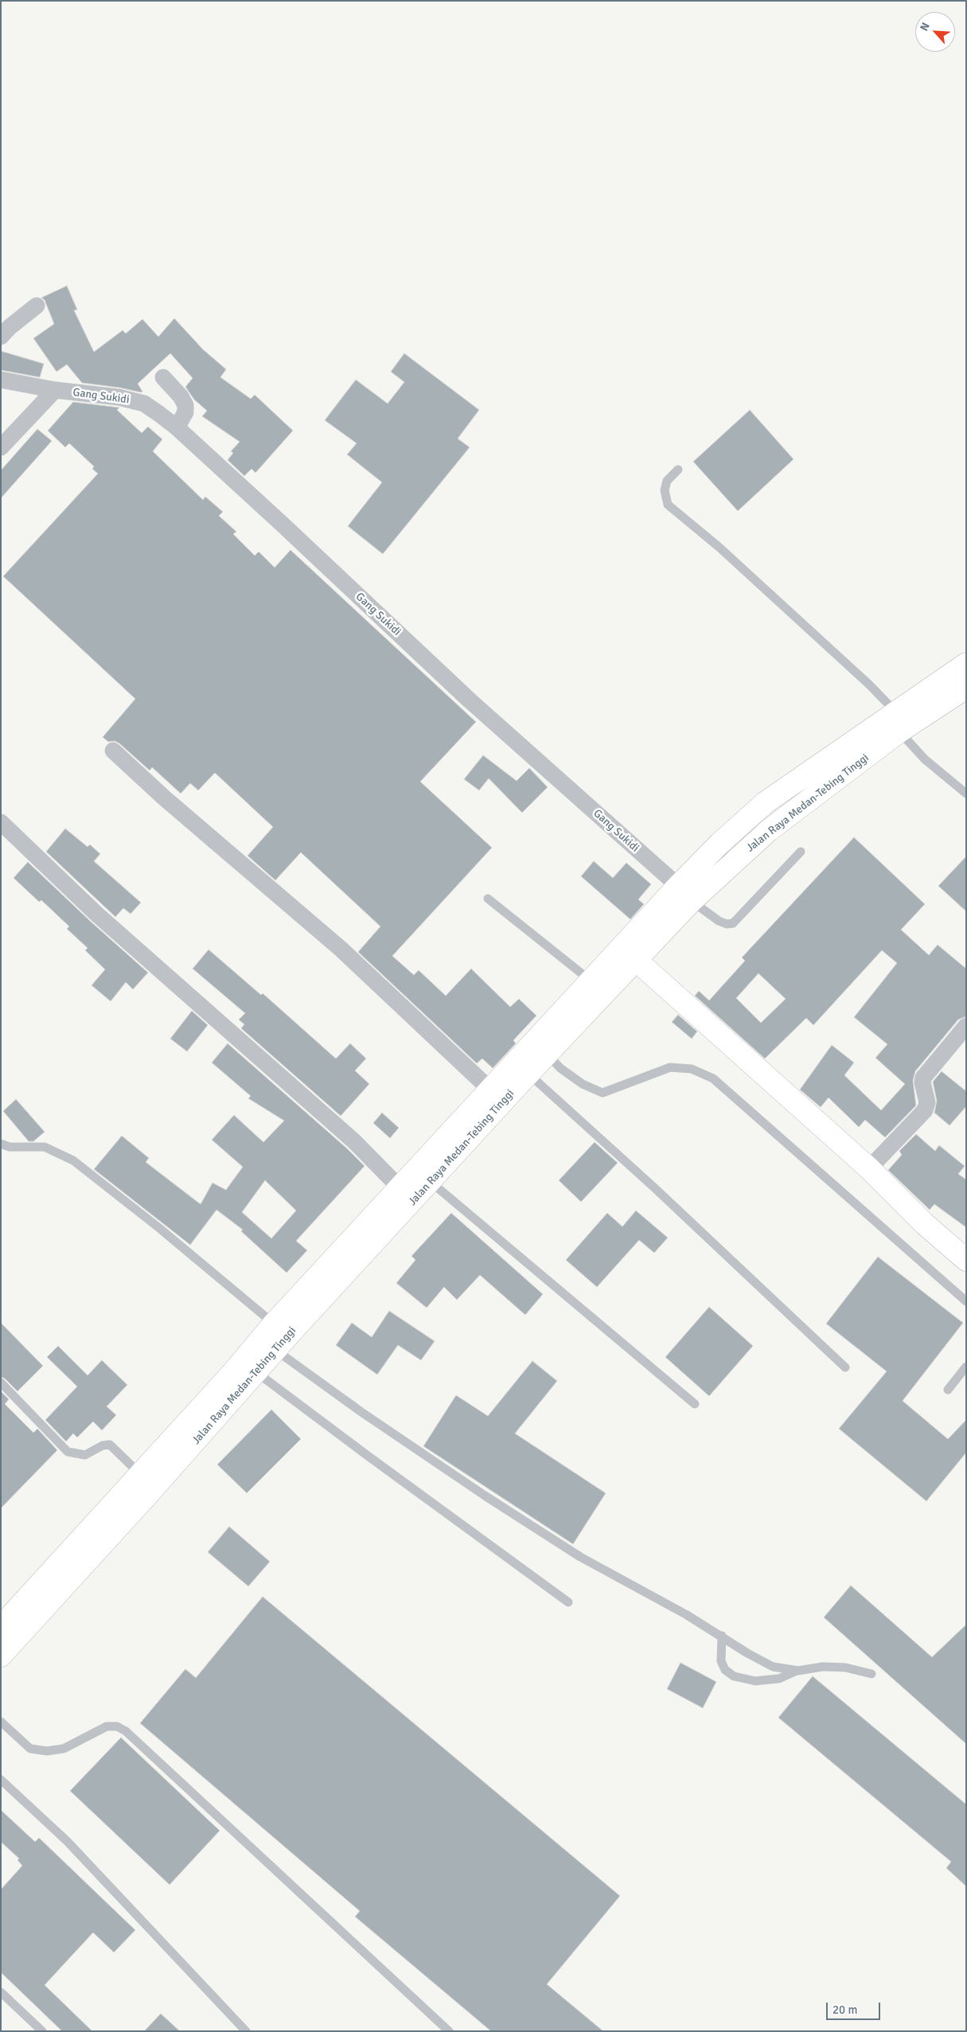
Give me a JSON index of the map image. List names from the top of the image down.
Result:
{
  "streets": {
    "main road": ["Jalan Raya Medan-Tebing Tinggi"],
    "street": ["Gang Sukidi"]
  },
  "crossings": [
    ["Gang Sukidi", "Jalan Raya Medan-Tebing Tinggi"]
  ],
  "scale_bar": "20 m",
  "north": "top left"
}
